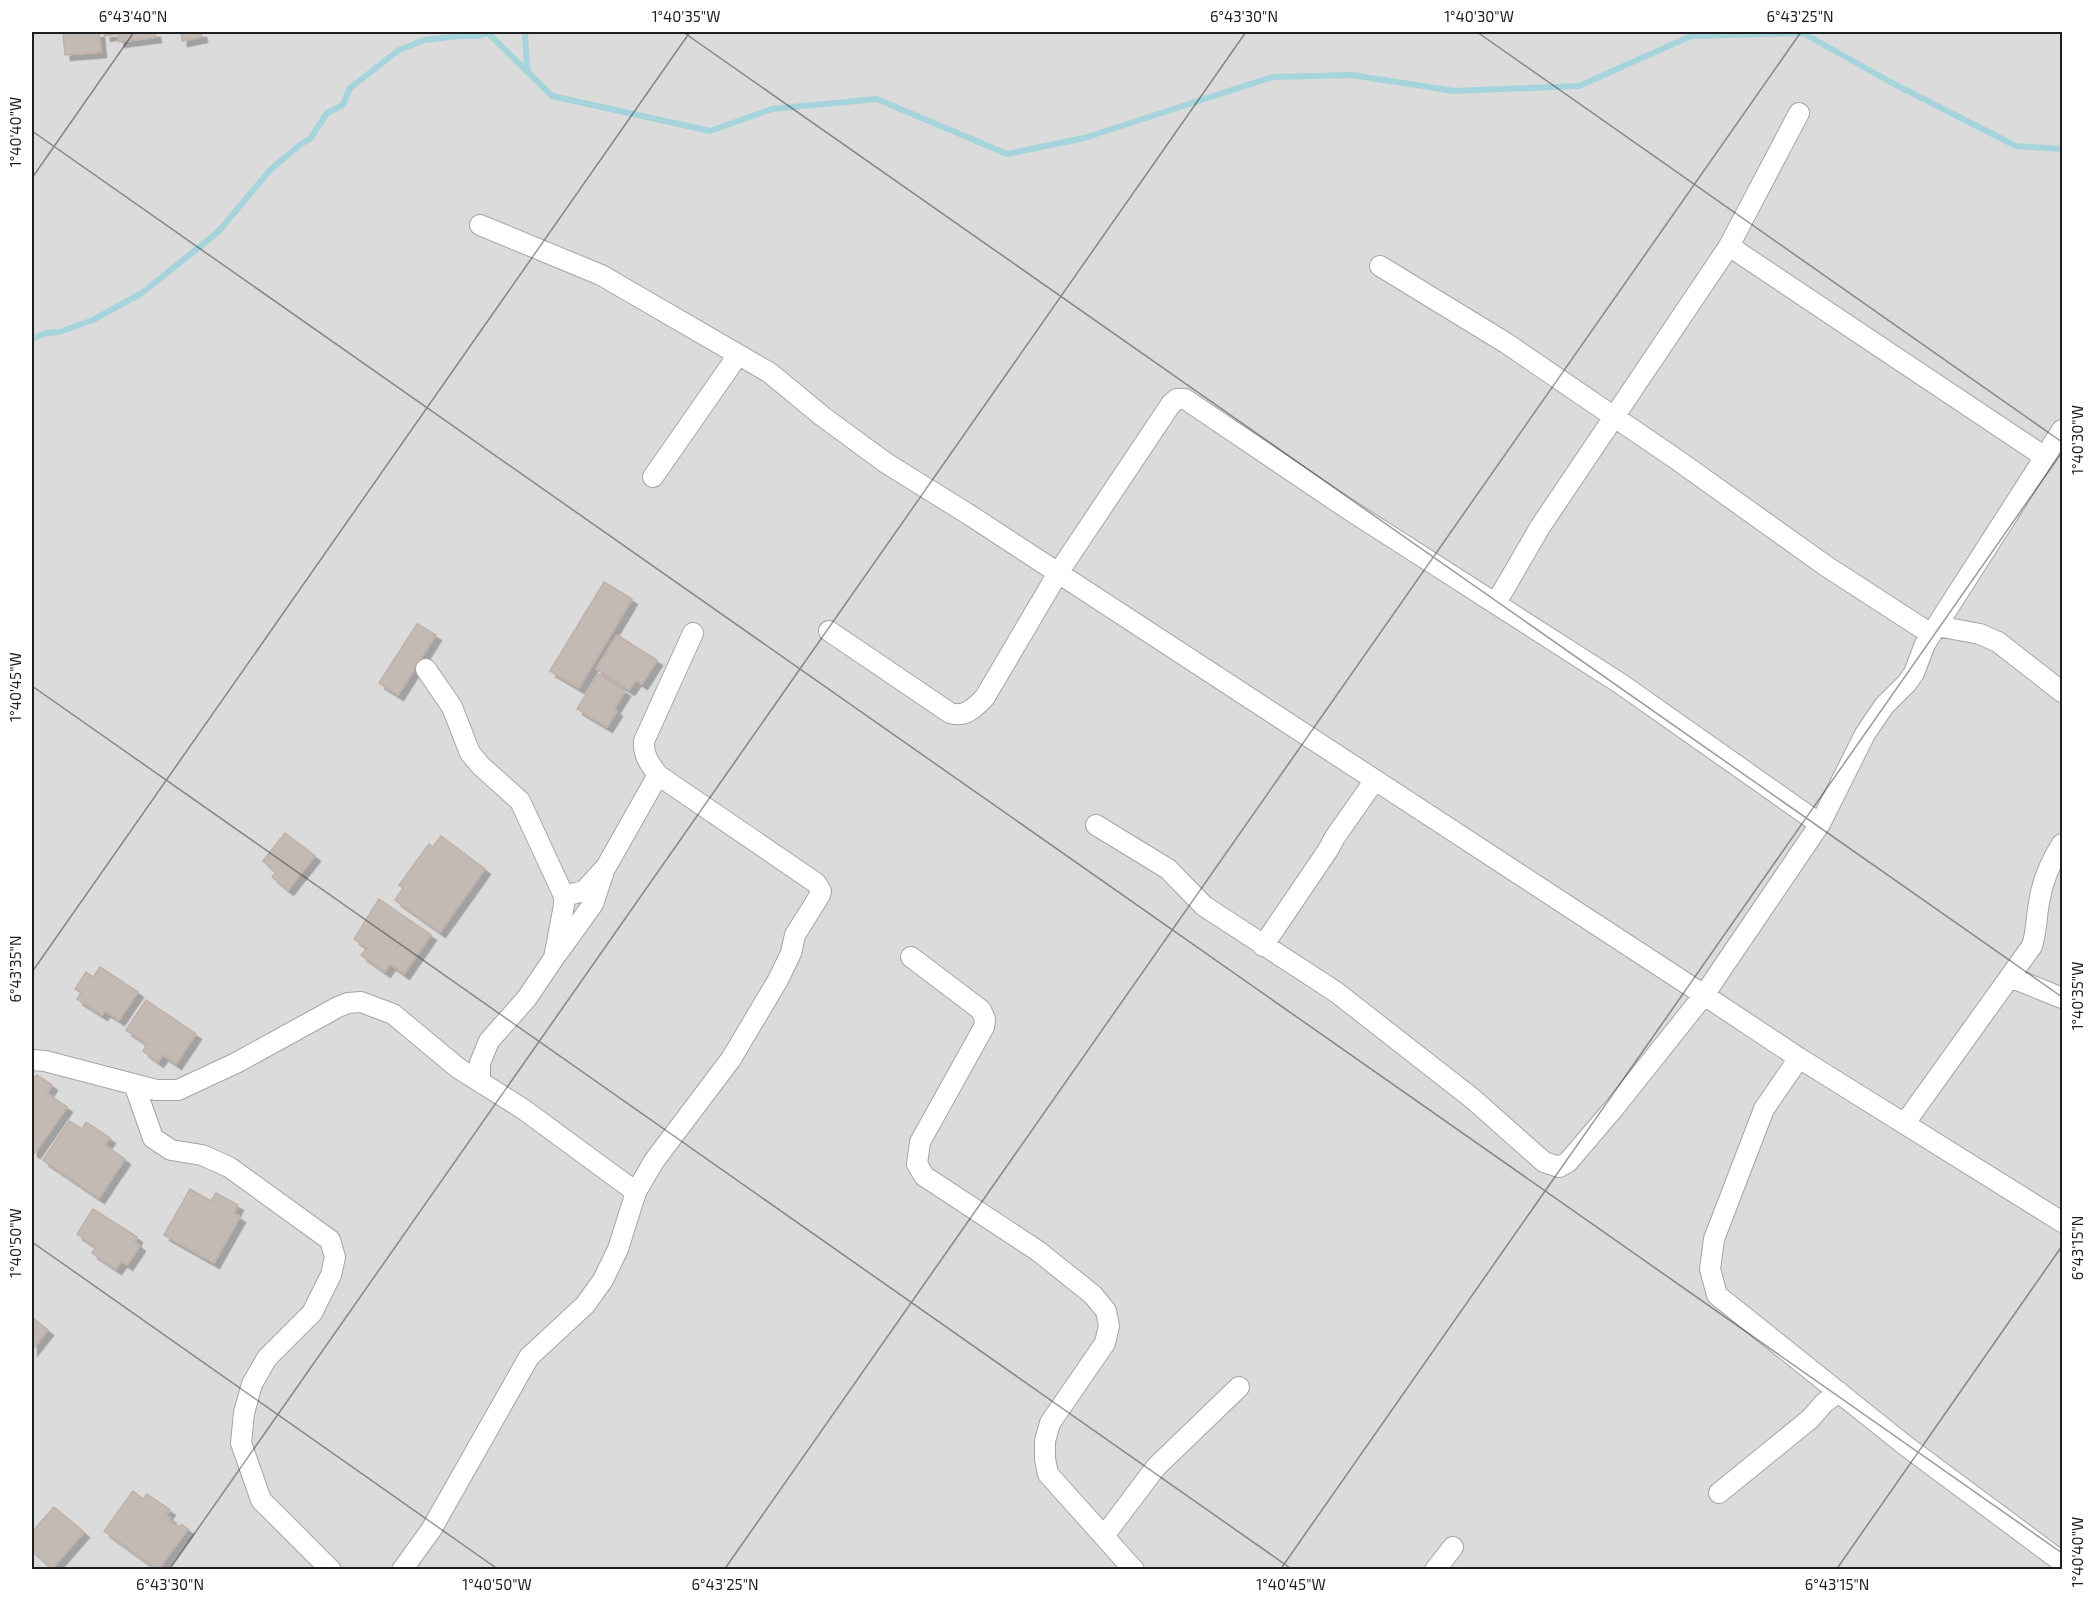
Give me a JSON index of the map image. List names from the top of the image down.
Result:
{
  "coordinates": [
    "6°43'40\"N",
    "1°40'35\"W",
    "6°43'30\"N",
    "1°40'30\"W",
    "6°43'25\"N",
    "1°40'40\"W",
    "1°40'45\"W",
    "6°43'35\"N",
    "1°40'50\"W",
    "6°43'15\"N"
  ]
}
